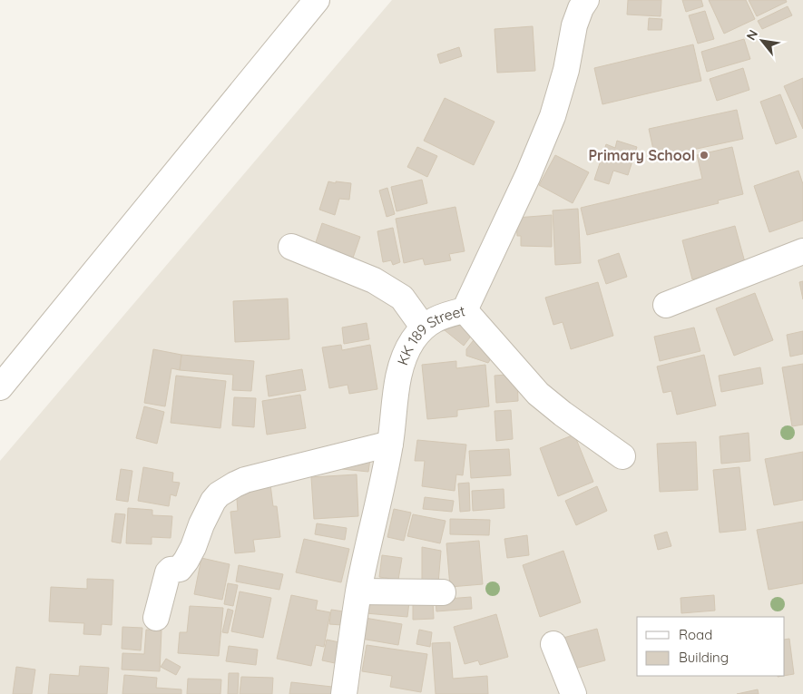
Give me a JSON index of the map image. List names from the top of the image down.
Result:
{
  "streets": {
    "street": ["KK 189 Street"]
  },
  "places": ["Primary School"],
  "legend": ["Road", "Building"],
  "north": "top left"
}
